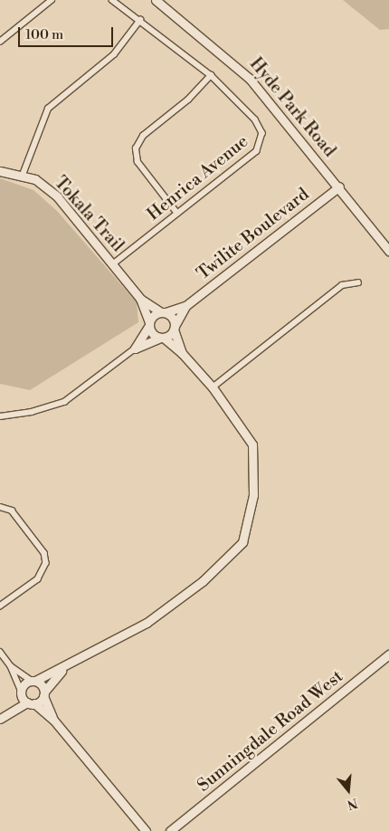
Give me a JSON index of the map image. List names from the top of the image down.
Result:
{
  "streets": {
    "street": [
      "Hyde Park Road",
      "Henrica Avenue",
      "Tokala Trail",
      "Twilite Boulevard",
      "Sunningdale Road West"
    ]
  },
  "crossings": [
    ["Hyde Park Road", "Twilite Boulevard"],
    ["Henrica Avenue", "Tokala Trail"],
    ["Tokala Trail", "Twilite Boulevard"]
  ],
  "scale_bar": "100 m",
  "north": "bottom"
}
